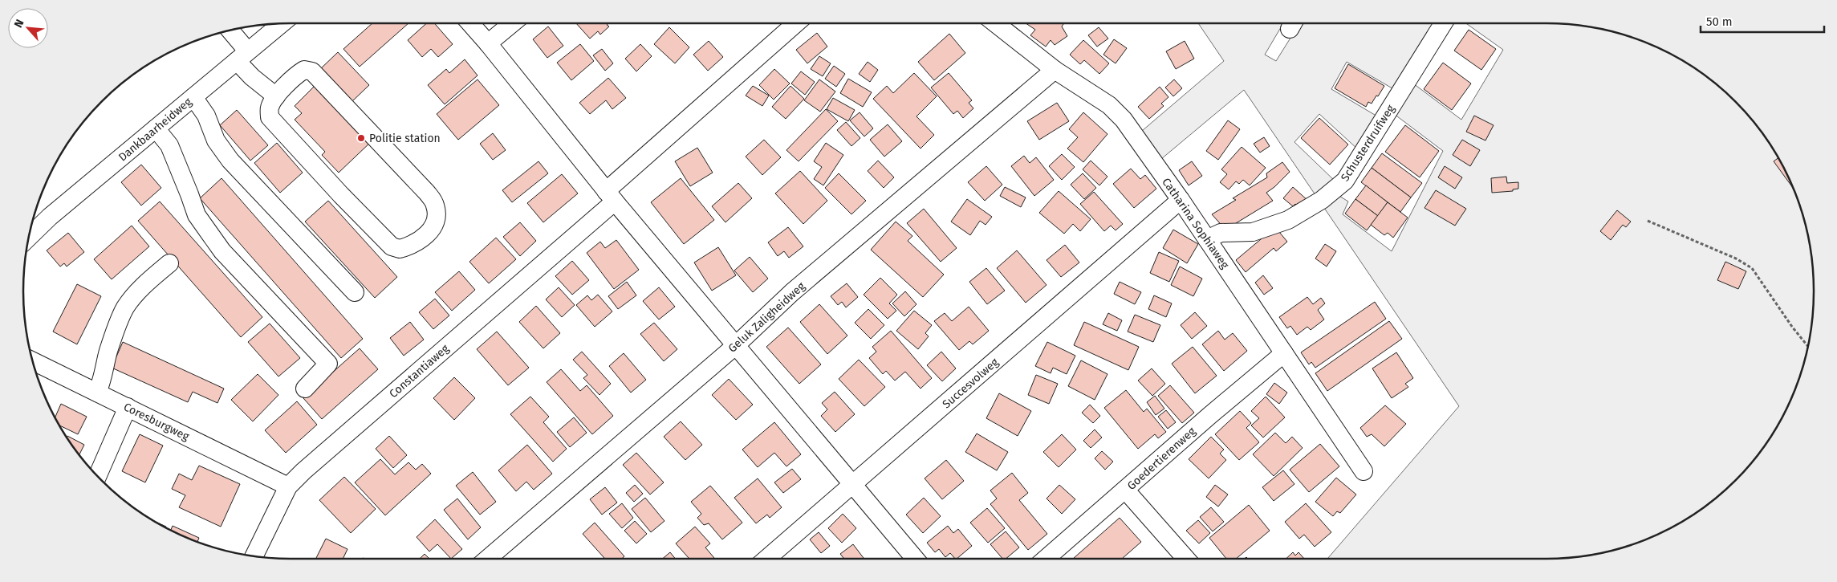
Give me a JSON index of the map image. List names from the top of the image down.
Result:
{
  "streets": {
    "street": [
      "Dankbaarheidweg",
      "Schusterdruifweg",
      "Catharina Sophiaweg",
      "Geluk Zaligheidweg",
      "Constantiaweg",
      "Succesvolweg",
      "Coresburgweg",
      "Goedertierenweg"
    ]
  },
  "crossings": [
    ["Schusterdruifweg", "Catharina Sophiaweg"],
    ["Catharina Sophiaweg", "Geluk Zaligheidweg"],
    ["Catharina Sophiaweg", "Succesvolweg"],
    ["Catharina Sophiaweg", "Goedertierenweg"],
    ["Constantiaweg", "Coresburgweg"]
  ],
  "places": ["Politie station"],
  "scale_bar": "50 m",
  "north": "top left"
}
